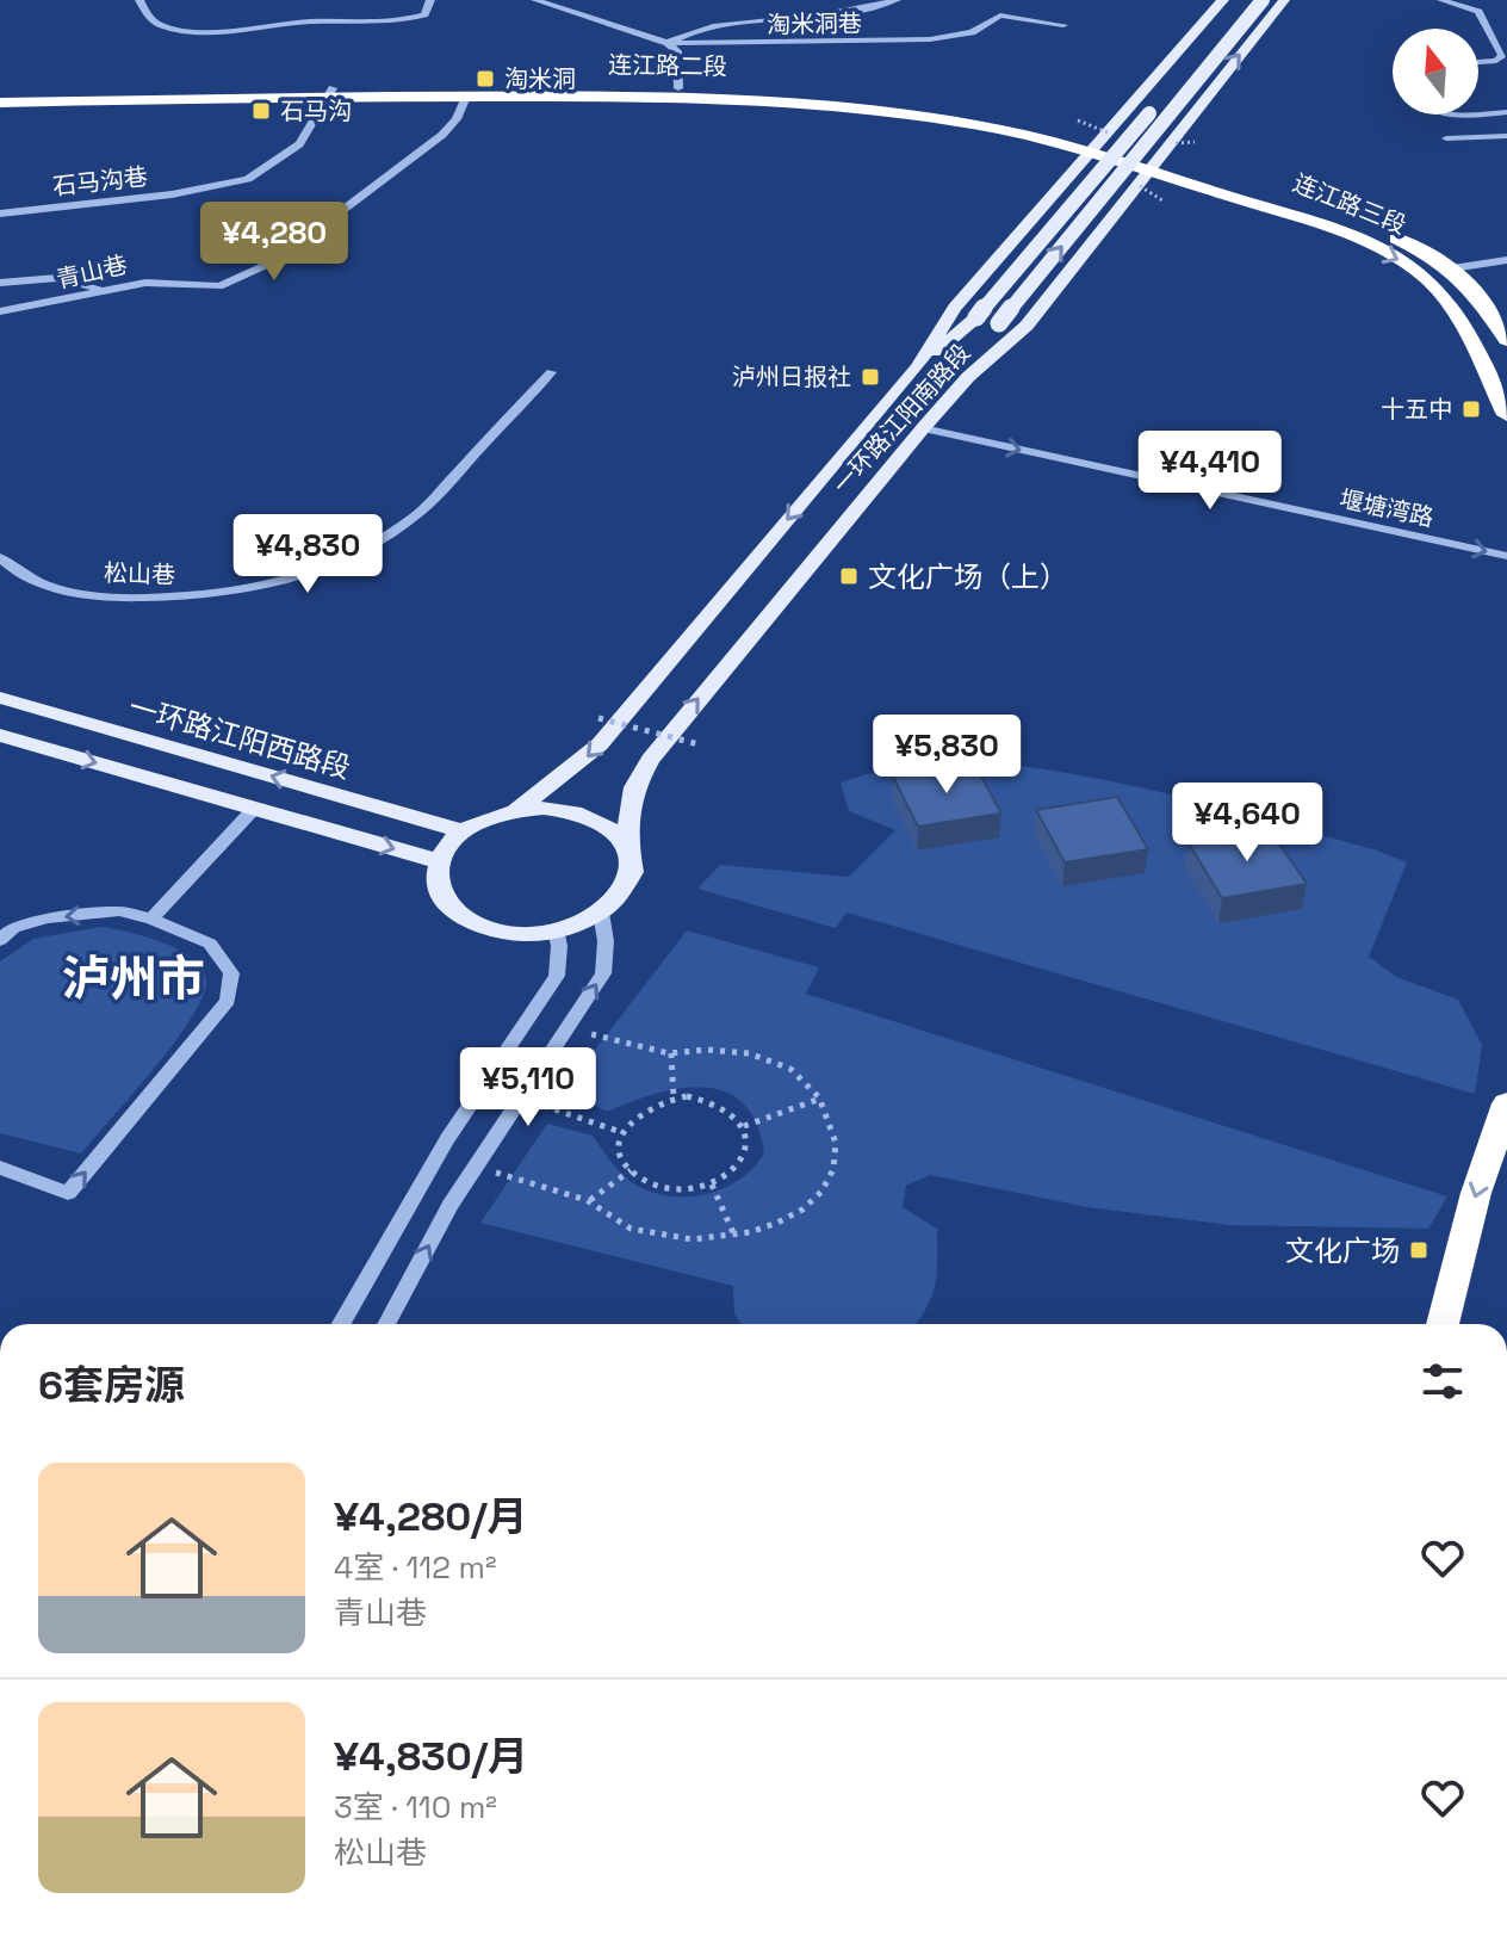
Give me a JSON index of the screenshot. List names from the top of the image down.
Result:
{
  "streets": {
    "highway": ["连江路二段", "连江路三段"],
    "main road": ["一环路江阳南路段", "一环路江阳西路段"],
    "street": [
      "淘米洞巷",
      "石马沟巷",
      "青山巷",
      "堰塘湾路",
      "松山巷"
    ]
  },
  "crossings": [
    ["连江路二段", "石马沟巷"],
    ["连江路二段", "连江路三段"],
    ["连江路二段", "青山巷"],
    ["连江路二段", "一环路江阳南路段"],
    ["连江路三段", "一环路江阳南路段"],
    ["一环路江阳南路段", "堰塘湾路"],
    ["一环路江阳南路段", "一环路江阳西路段"]
  ],
  "one_way": ["堰塘湾路"],
  "districts": ["泸州市"],
  "places": {
    "transit": [
      "淘米洞",
      "石马沟",
      "泸州日报社",
      "十五中",
      "文化广场（上）",
      "文化广场"
    ]
  },
  "north": "top",
  "page": {
    "price": [
      "¥4,280",
      "¥4,410",
      "¥4,830",
      "¥5,830",
      "¥4,640",
      "¥5,110"
    ],
    "heading": "6套房源",
    "list": [
      {
        "name": "¥4,280/月",
        "note": "4室 · 112 m² · 青山巷"
      },
      {
        "name": "¥4,830/月",
        "note": "3室 · 110 m² · 松山巷"
      }
    ]
  }
}
